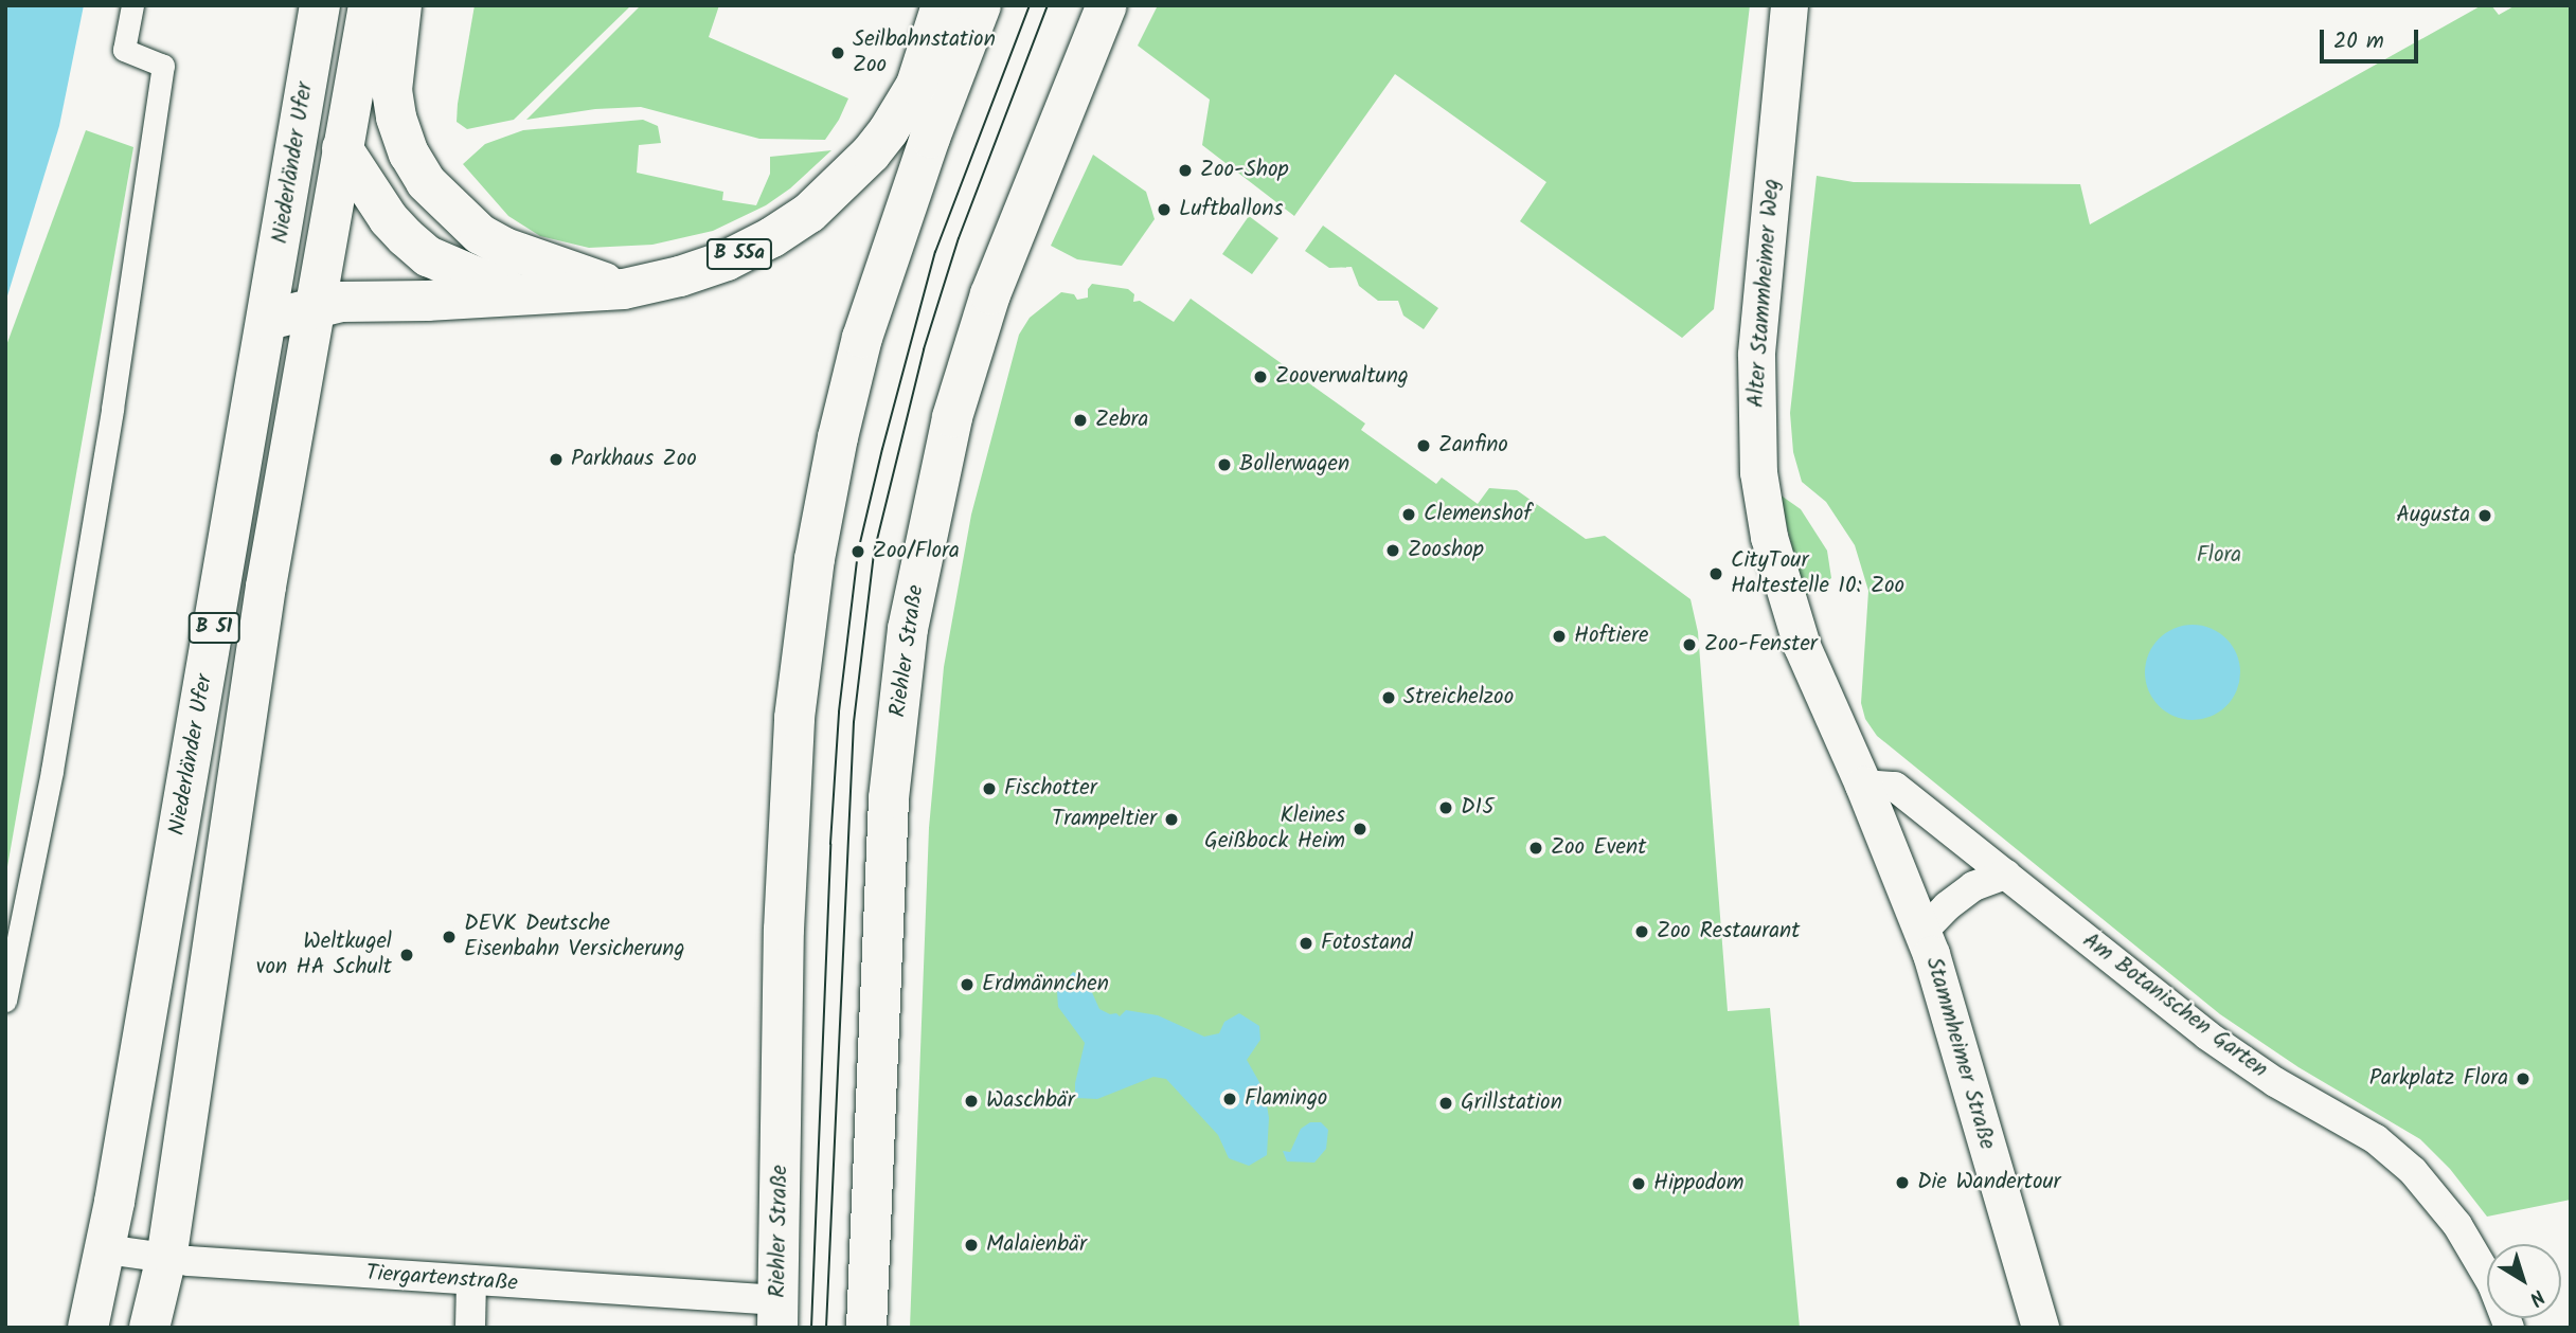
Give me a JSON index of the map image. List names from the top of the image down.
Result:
{
  "streets": {
    "main road": [
      "Niederländer Ufer",
      "B 55a",
      "B 51",
      "Riehler Straße"
    ],
    "street": [
      "Alter Stammheimer Weg",
      "Am Botanischen Garten",
      "Stammheimer Straße",
      "Tiergartenstraße"
    ]
  },
  "crossings": [
    ["Niederländer Ufer", "B 55a"],
    ["Niederländer Ufer", "Tiergartenstraße"],
    ["Alter Stammheimer Weg", "Am Botanischen Garten"],
    ["Alter Stammheimer Weg", "Stammheimer Straße"],
    ["Riehler Straße", "Tiergartenstraße"],
    ["Am Botanischen Garten", "Stammheimer Straße"]
  ],
  "parks": ["Flora"],
  "places": [
    "Seilbahnstation Zoo",
    "Zoo-Shop",
    "Luftballons",
    "Zooverwaltung",
    "Zebra",
    "Zanfino",
    "Parkhaus Zoo",
    "Bollerwagen",
    "Clemenshof",
    "Augusta",
    "Zooshop",
    "Zoo/Flora",
    "CityTour Haltestelle 10: Zoo",
    "Hoftiere",
    "Zoo-Fenster",
    "Streichelzoo",
    "Fischotter",
    "D15",
    "Trampeltier",
    "Kleines Geißbock Heim",
    "Zoo Event",
    "Zoo Restaurant",
    "DEVK Deutsche Eisenbahn Versicherung",
    "Fotostand",
    "Weltkugel von HA Schult",
    "Erdmännchen",
    "Parkplatz Flora",
    "Flamingo",
    "Waschbär",
    "Grillstation",
    "Die Wandertour",
    "Hippodom",
    "Malaienbär"
  ],
  "scale_bar": "20 m",
  "north": "bottom right"
}
